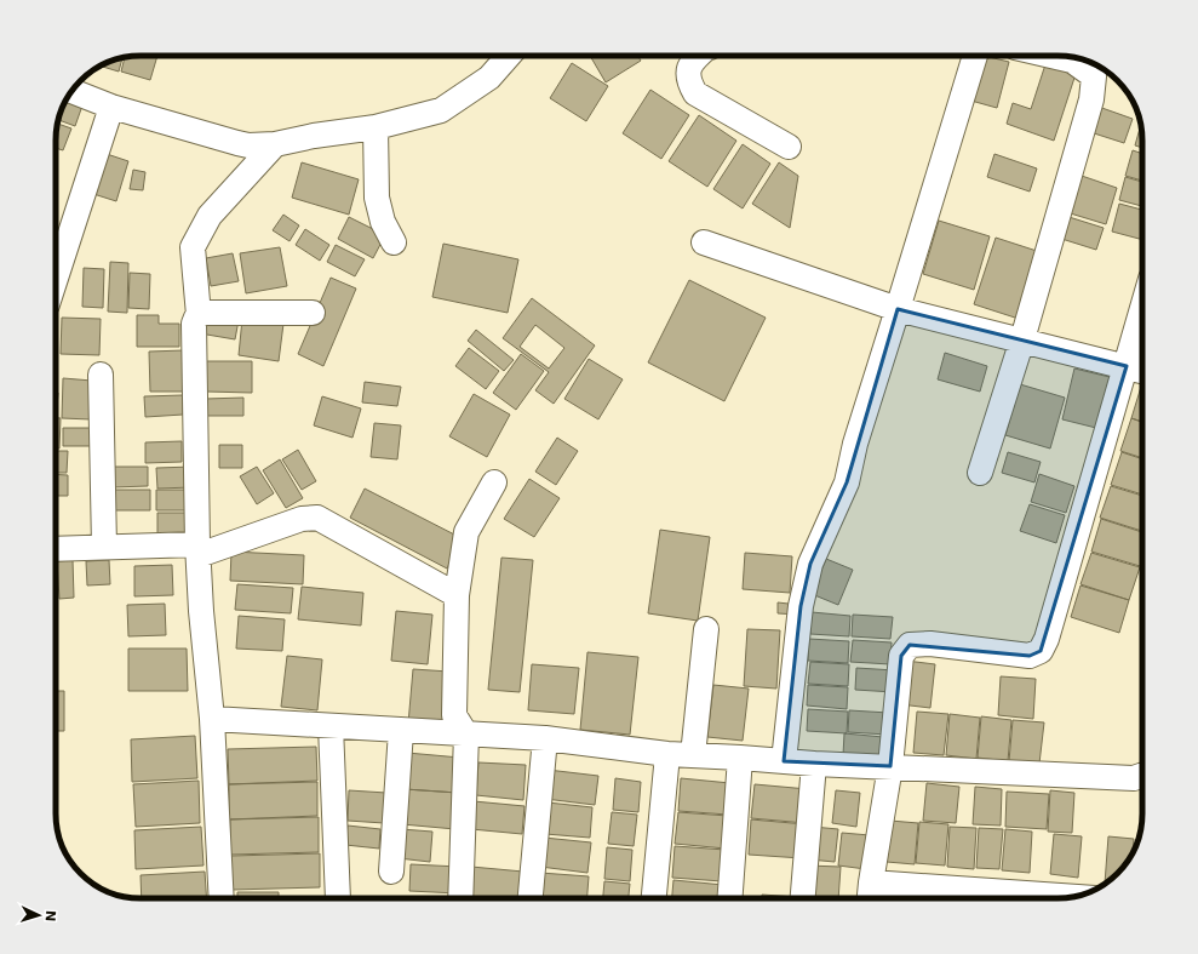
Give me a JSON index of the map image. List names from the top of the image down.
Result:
{
  "north": "right"
}
